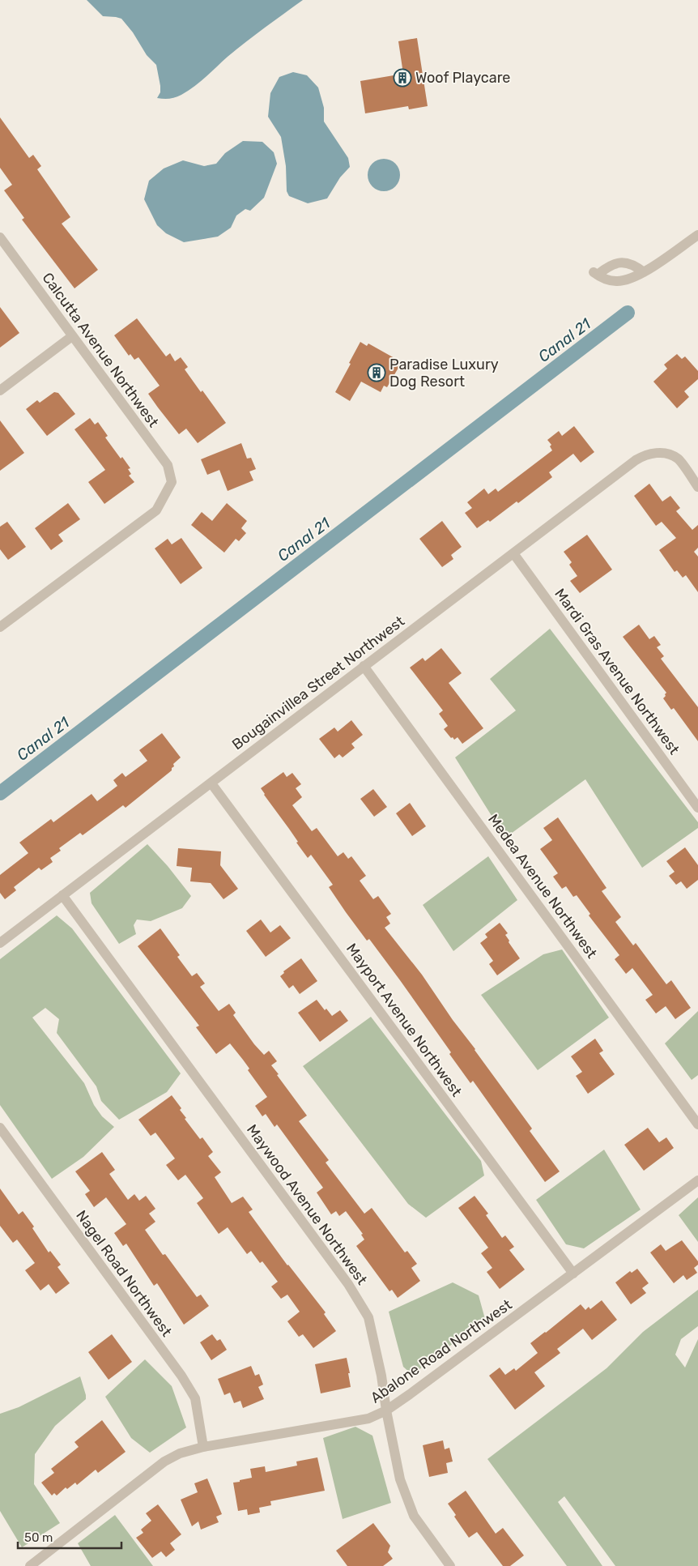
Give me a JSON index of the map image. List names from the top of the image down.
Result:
{
  "streets": {
    "street": [
      "Calcutta Avenue Northwest",
      "Mardi Gras Avenue Northwest",
      "Bougainvillea Street Northwest",
      "Medea Avenue Northwest",
      "Mayport Avenue Northwest",
      "Maywood Avenue Northwest",
      "Nagel Road Northwest",
      "Abalone Road Northwest"
    ]
  },
  "crossings": [
    ["Mardi Gras Avenue Northwest", "Bougainvillea Street Northwest"],
    ["Bougainvillea Street Northwest", "Medea Avenue Northwest"],
    ["Bougainvillea Street Northwest", "Mayport Avenue Northwest"],
    ["Bougainvillea Street Northwest", "Maywood Avenue Northwest"],
    ["Mayport Avenue Northwest", "Abalone Road Northwest"],
    ["Maywood Avenue Northwest", "Abalone Road Northwest"],
    ["Nagel Road Northwest", "Abalone Road Northwest"]
  ],
  "water": ["Canal 21"],
  "places": {
    "building": ["Woof Playcare", "Paradise Luxury Dog Resort"]
  },
  "scale_bar": "50 m"
}
